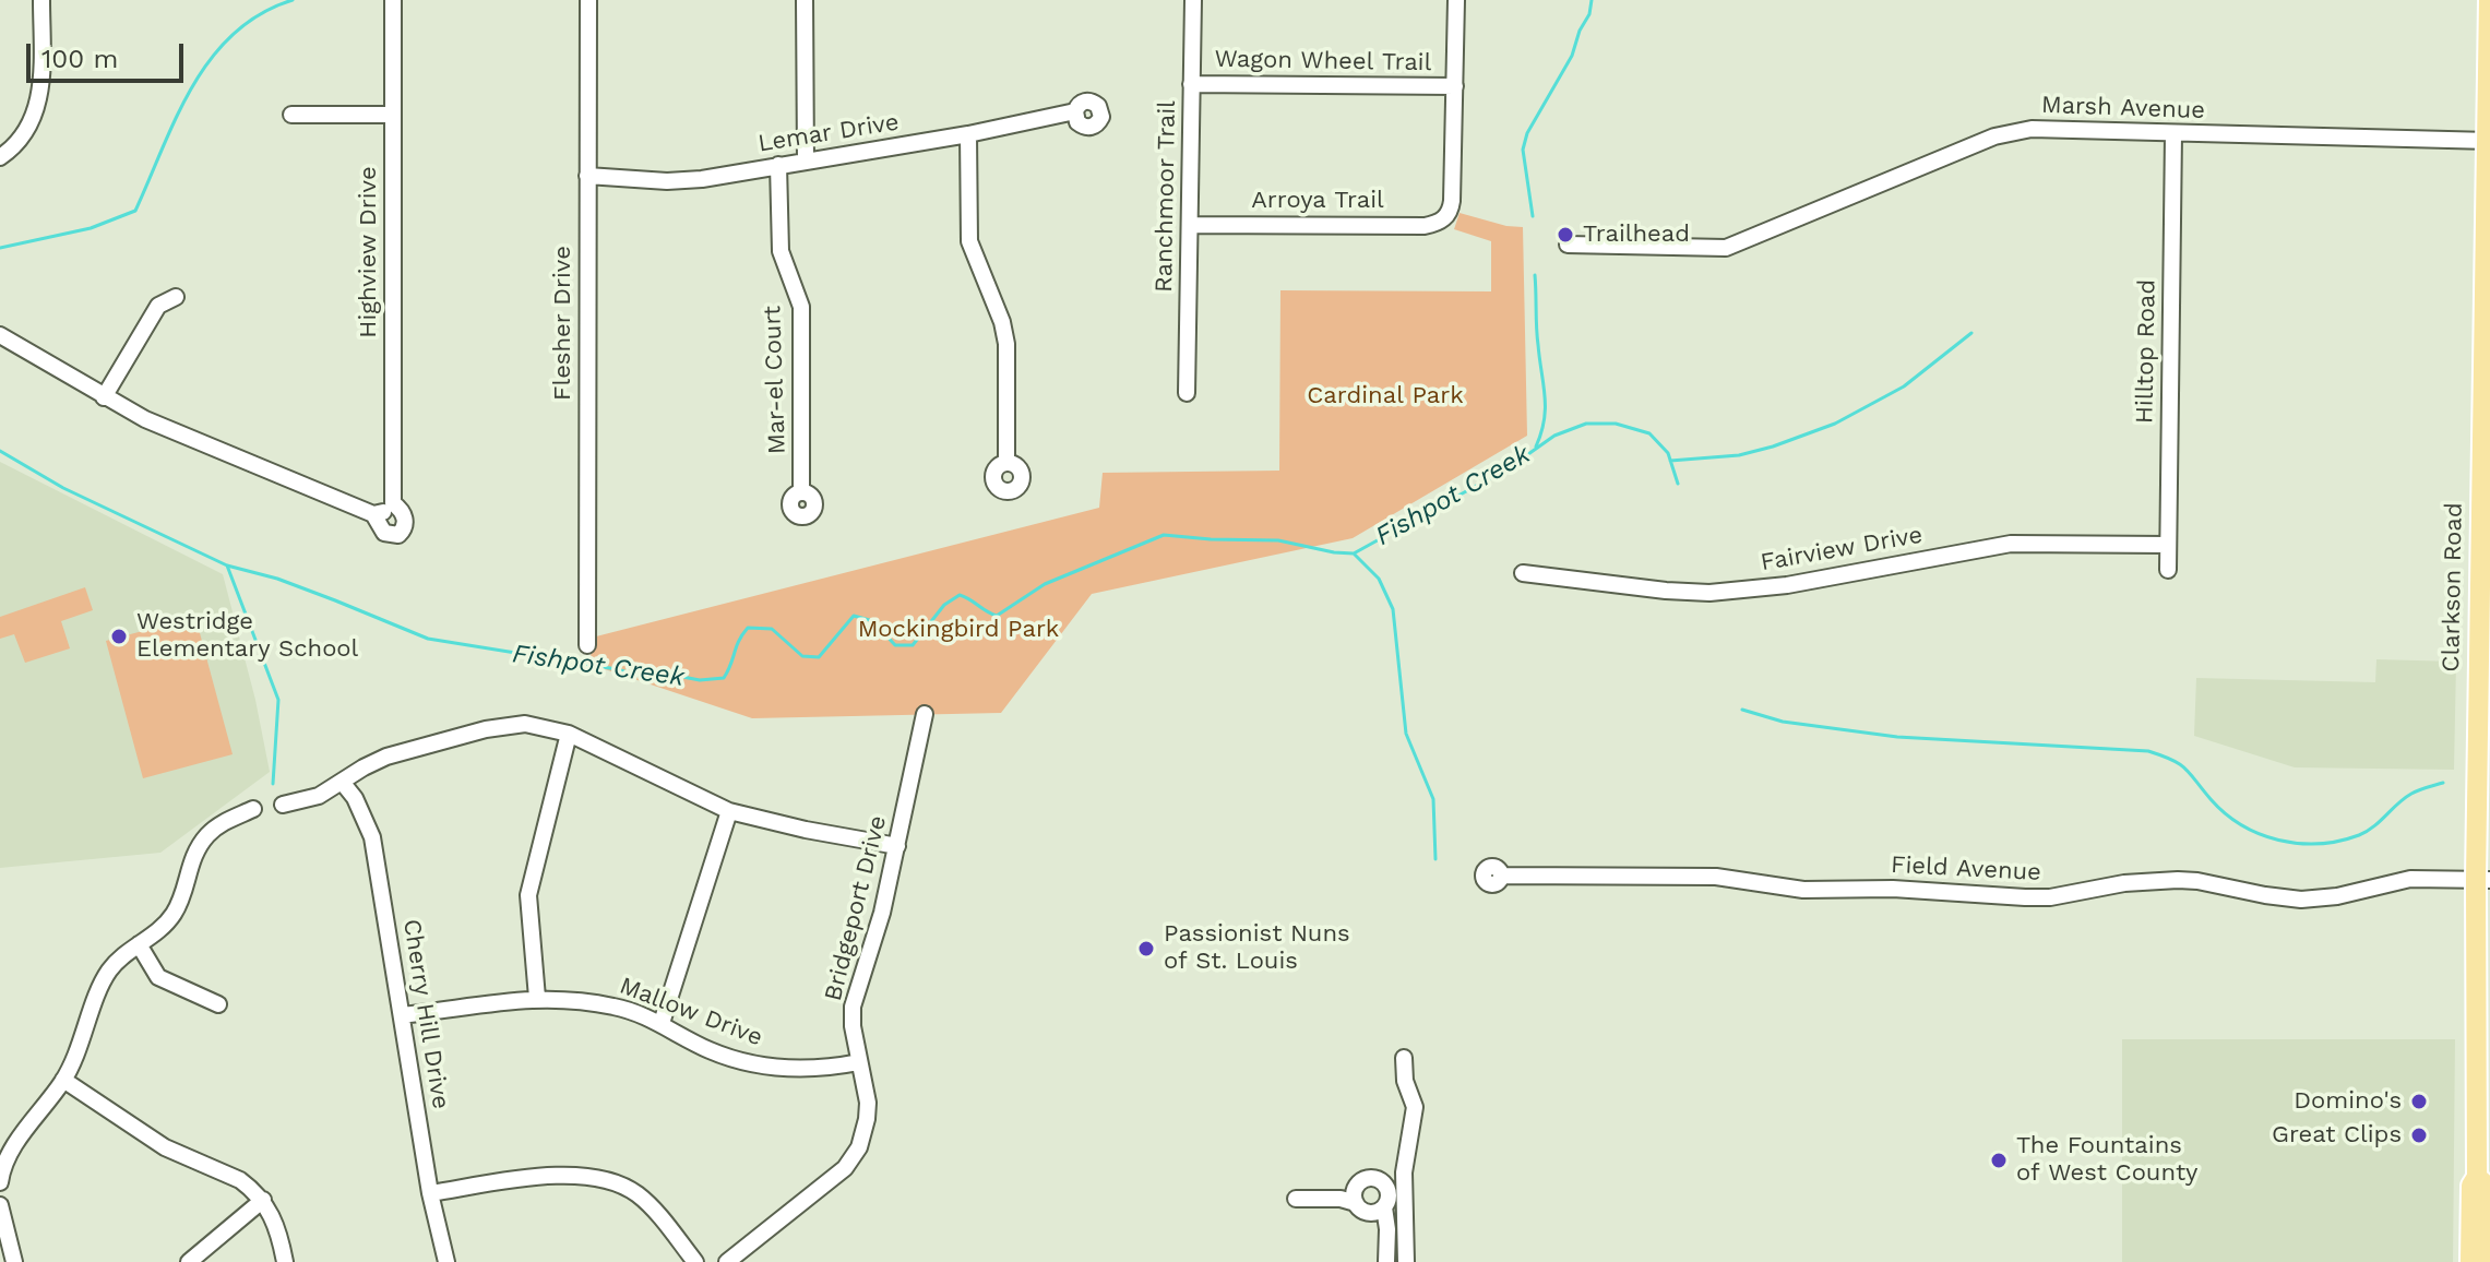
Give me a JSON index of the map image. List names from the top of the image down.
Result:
{
  "streets": {
    "main road": ["Clarkson Road"],
    "street": [
      "Wagon Wheel Trail",
      "Marsh Avenue",
      "Lemar Drive",
      "Ranchmoor Trail",
      "Arroya Trail",
      "Highview Drive",
      "Flesher Drive",
      "Hilltop Road",
      "Mar-el Court",
      "Fairview Drive",
      "Field Avenue",
      "Bridgeport Drive",
      "Mallow Drive",
      "Cherry Hill Drive"
    ]
  },
  "crossings": [
    ["Wagon Wheel Trail", "Ranchmoor Trail"],
    ["Wagon Wheel Trail", "Arroya Trail"],
    ["Marsh Avenue", "Hilltop Road"],
    ["Marsh Avenue", "Clarkson Road"],
    ["Lemar Drive", "Flesher Drive"],
    ["Lemar Drive", "Mar-el Court"],
    ["Ranchmoor Trail", "Arroya Trail"],
    ["Hilltop Road", "Fairview Drive"],
    ["Clarkson Road", "Field Avenue"],
    ["Bridgeport Drive", "Mallow Drive"],
    ["Mallow Drive", "Cherry Hill Drive"]
  ],
  "water": ["Fishpot Creek"],
  "parks": ["Cardinal Park", "Mockingbird Park"],
  "places": [
    "Trailhead",
    "Westridge Elementary School",
    "Passionist Nuns of St. Louis",
    "Domino's",
    "Great Clips",
    "The Fountains of West County"
  ],
  "scale_bar": "100 m"
}
